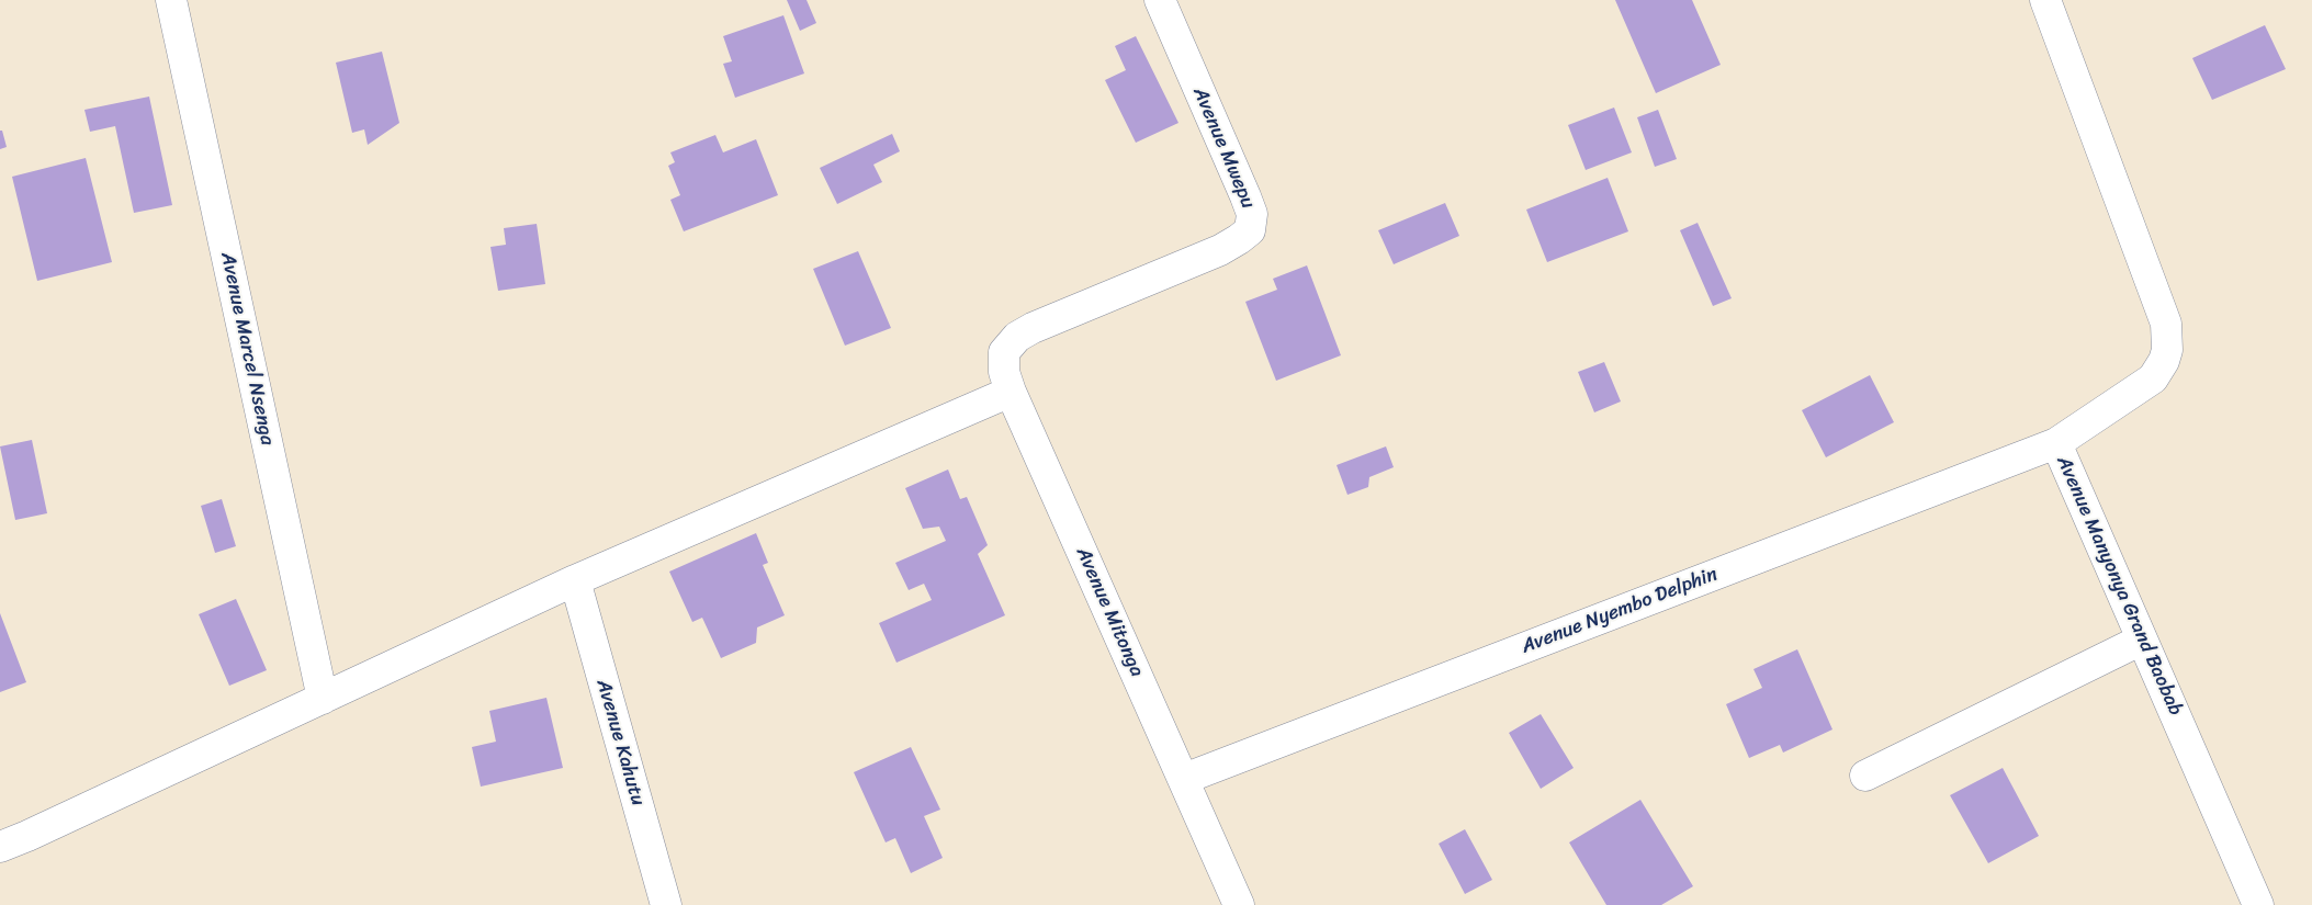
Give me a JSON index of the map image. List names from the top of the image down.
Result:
{
  "streets": {
    "street": [
      "Avenue Mwepu",
      "Avenue Marcel Nsenga",
      "Avenue Manyonya Grand Baobab",
      "Avenue Nyembo Delphin",
      "Avenue Mitonga",
      "Avenue Kahutu"
    ]
  },
  "crossings": [
    ["Avenue Mwepu", "Avenue Mitonga"],
    ["Avenue Manyonya Grand Baobab", "Avenue Nyembo Delphin"],
    ["Avenue Nyembo Delphin", "Avenue Mitonga"]
  ]
}
